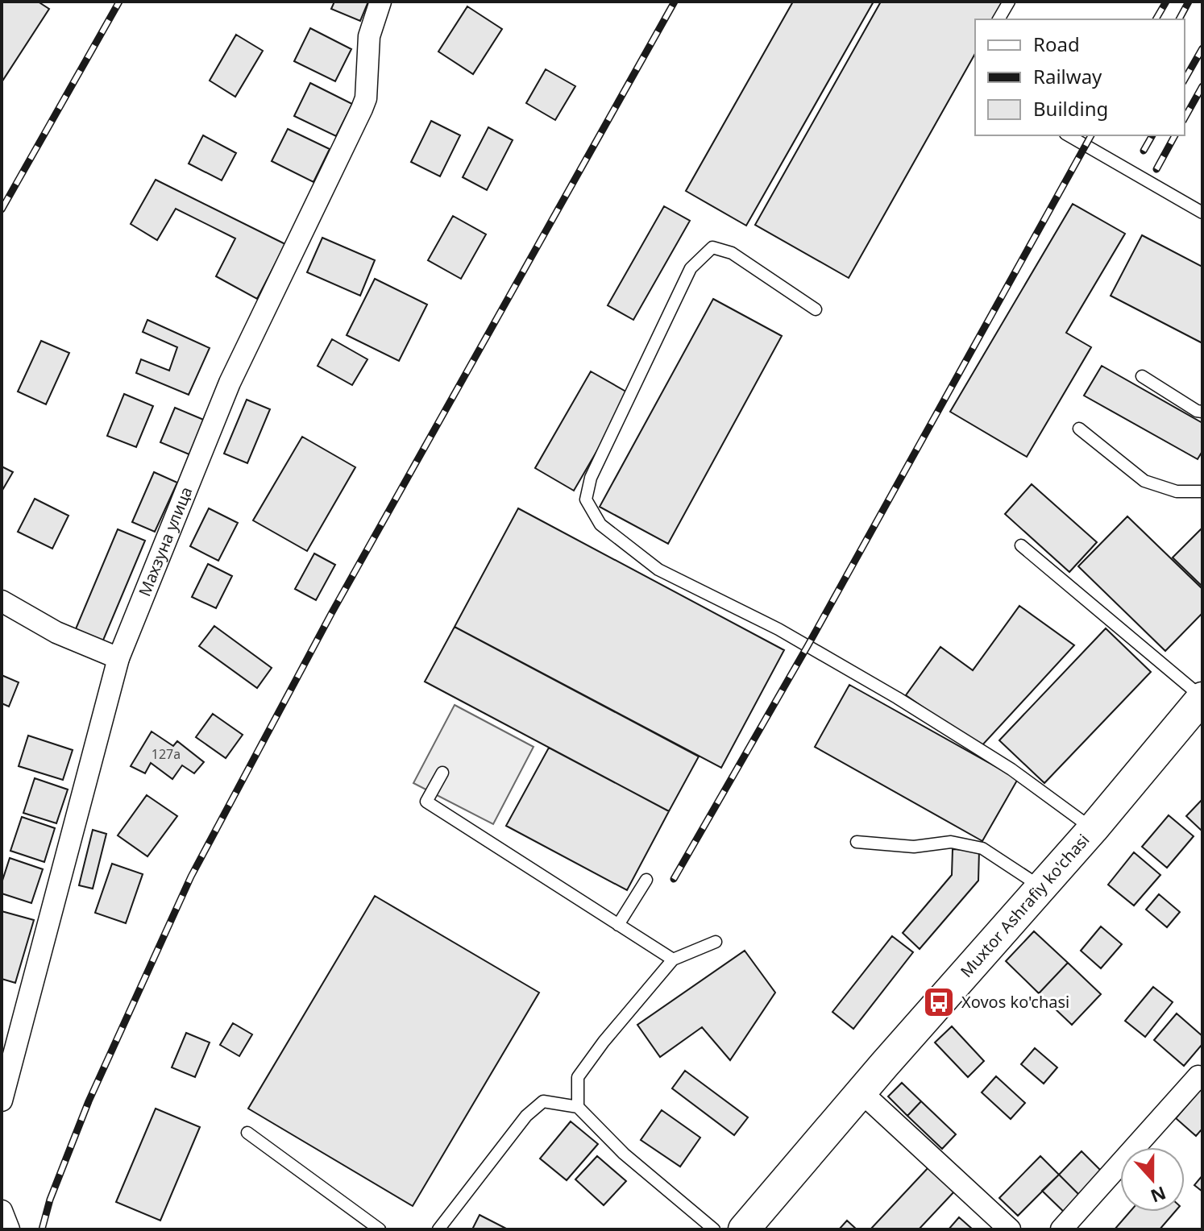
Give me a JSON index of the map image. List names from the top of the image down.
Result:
{
  "streets": {
    "main road": ["Muxtor Ashrafiy ko'chasi"],
    "street": ["Махзуна улица"]
  },
  "places": {
    "bus stop": ["Xovos ko'chasi"]
  },
  "house_numbers": ["127а"],
  "legend": ["Road", "Railway", "Building"],
  "north": "bottom"
}
